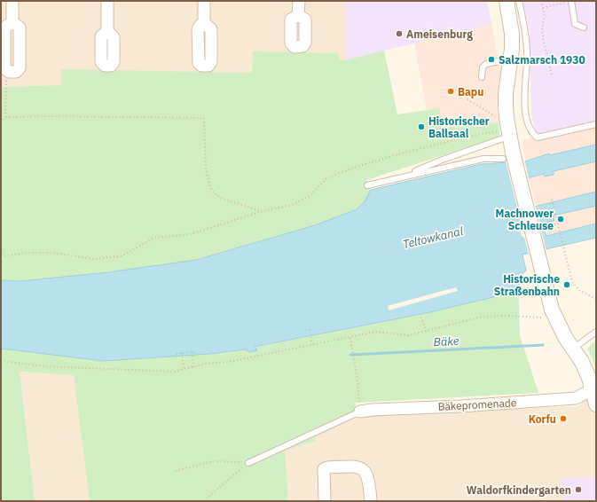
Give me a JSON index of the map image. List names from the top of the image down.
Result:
{
  "streets": {
    "street": ["Bäkepromenade"]
  },
  "water": ["Teltowkanal", "Bäke"],
  "places": [
    "Ameisenburg",
    "Salzmarsch 1930",
    "Bapu",
    "Historischer Ballsaal",
    "Machnower Schleuse",
    "Historische Straßenbahn",
    "Korfu",
    "Waldorfkindergarten"
  ]
}
